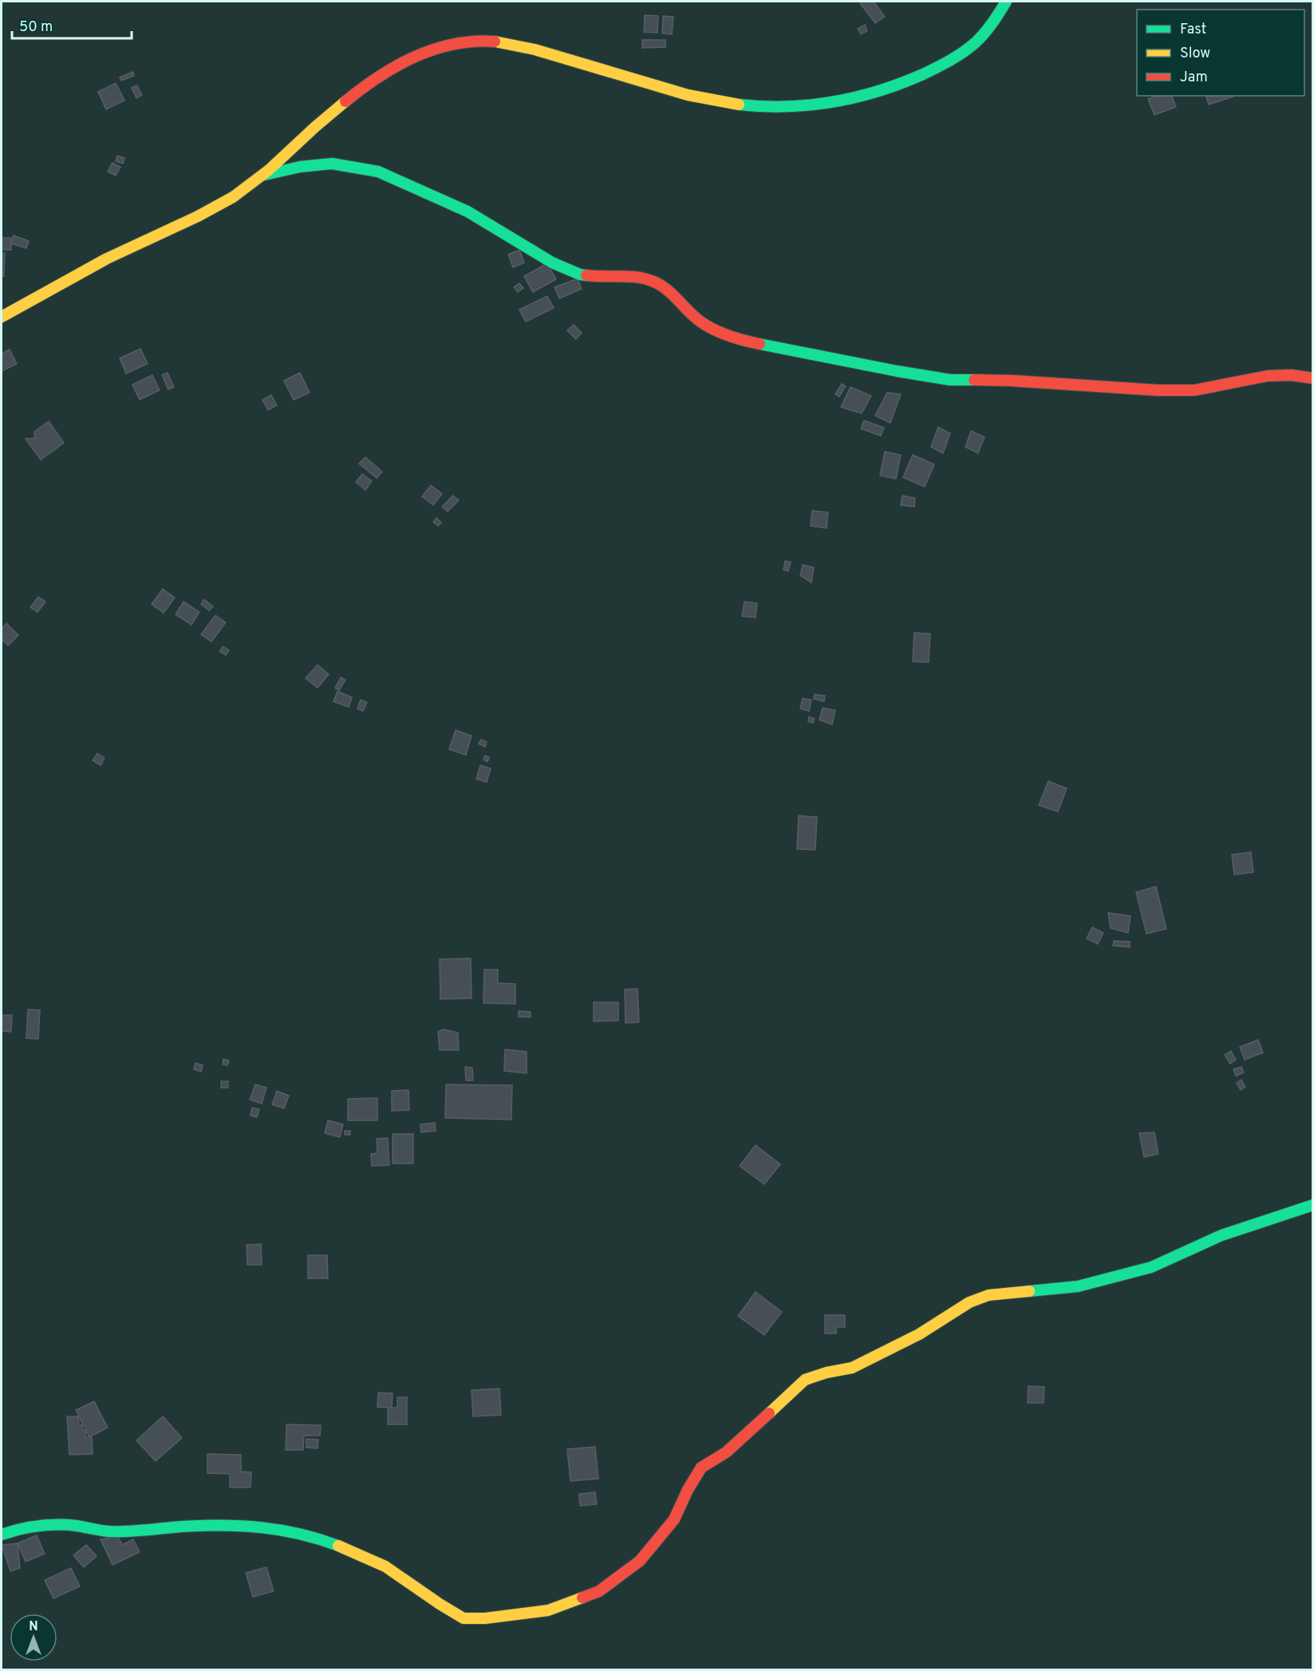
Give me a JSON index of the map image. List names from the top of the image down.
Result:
{
  "legend": ["Fast", "Slow", "Jam"],
  "scale_bar": "50 m",
  "north": "top"
}
